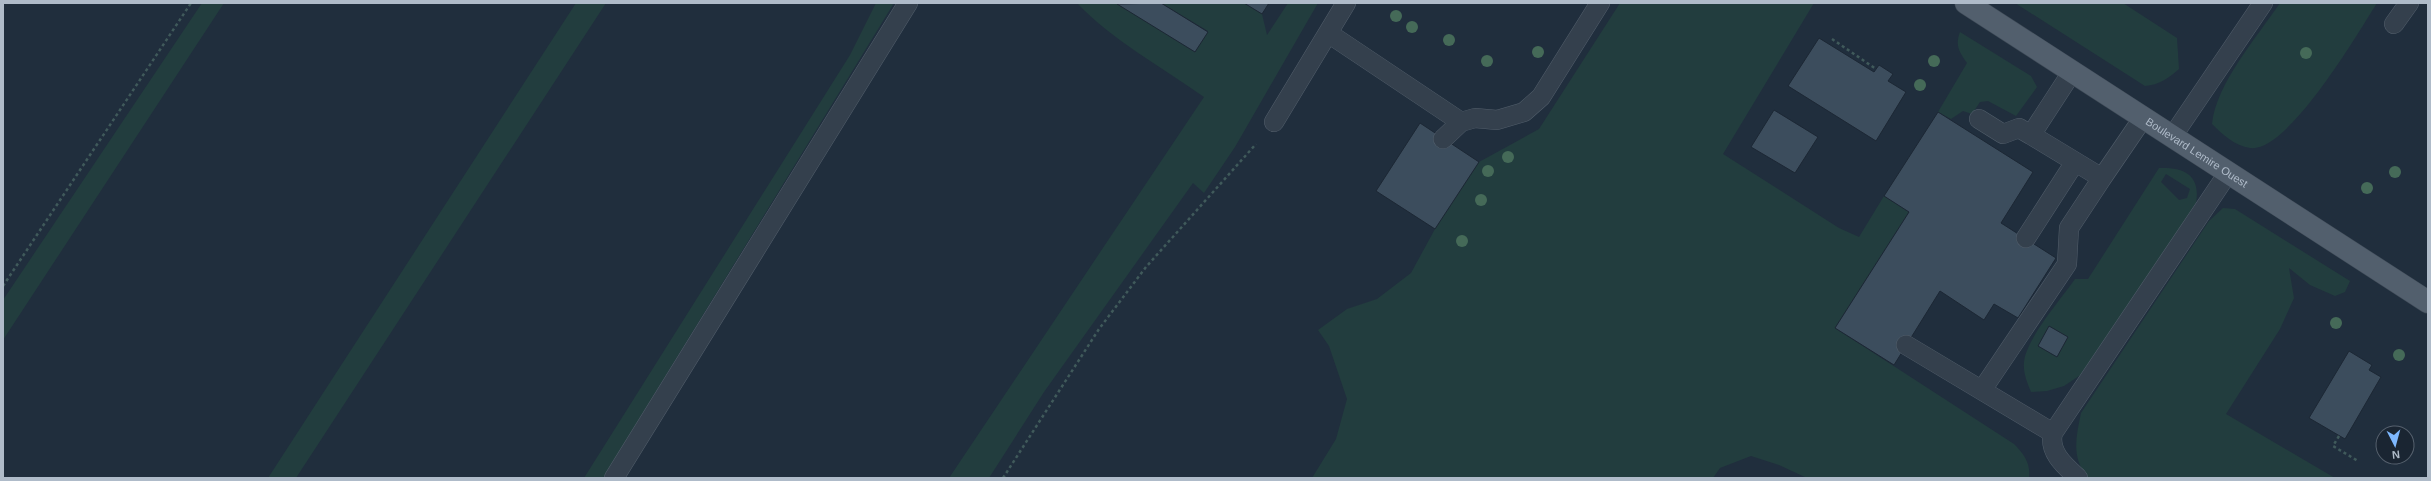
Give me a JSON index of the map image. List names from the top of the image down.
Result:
{
  "streets": {
    "main road": ["Boulevard Lemire Ouest"]
  },
  "north": "bottom"
}
